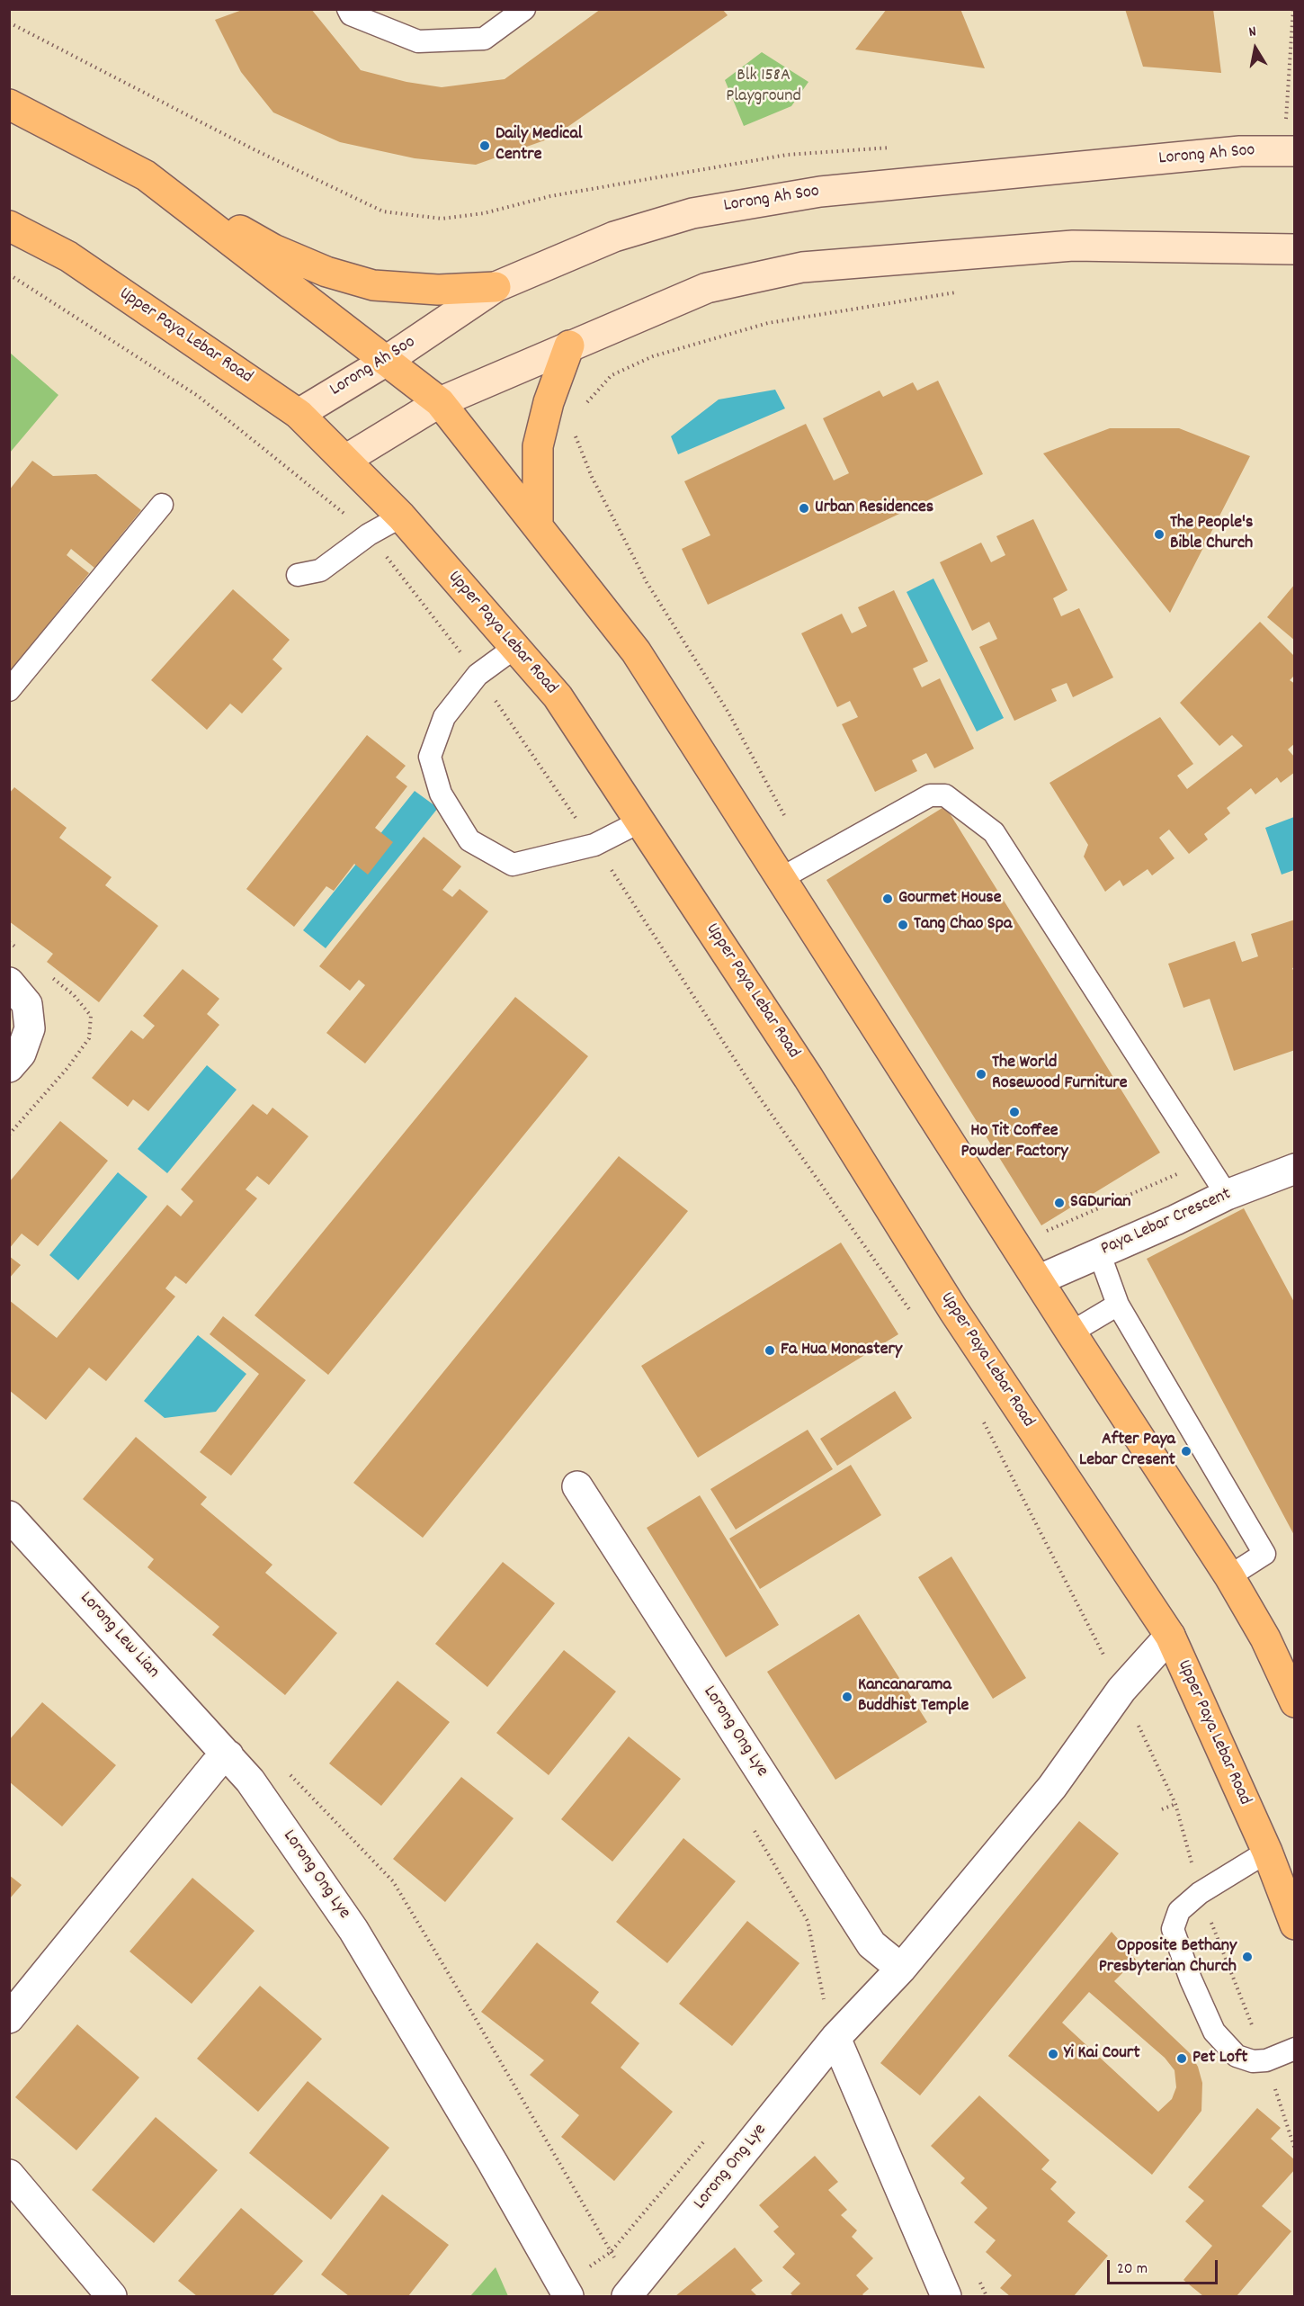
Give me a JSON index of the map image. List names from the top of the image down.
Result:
{
  "streets": {
    "main road": ["Lorong Ah Soo", "Upper Paya Lebar Road"],
    "street": ["Paya Lebar Crescent", "Lorong Lew Lian", "Lorong Ong Lye"]
  },
  "crossings": [
    ["Lorong Ah Soo", "Upper Paya Lebar Road"],
    ["Upper Paya Lebar Road", "Lorong Ong Lye"],
    ["Lorong Lew Lian", "Lorong Ong Lye"]
  ],
  "parks": ["Blk 158A Playground"],
  "places": [
    "Daily Medical Centre",
    "Urban Residences",
    "The People's Bible Church",
    "Gourmet House",
    "Tang Chao Spa",
    "The World Rosewood Furniture",
    "Ho Tit Coffee Powder Factory",
    "SGDurian",
    "Fa Hua Monastery",
    "After Paya Lebar Cresent",
    "Kancanarama Buddhist Temple",
    "Opposite Bethany Presbyterian Church",
    "Yi Kai Court",
    "Pet Loft"
  ],
  "scale_bar": "20 m",
  "north": "top"
}
